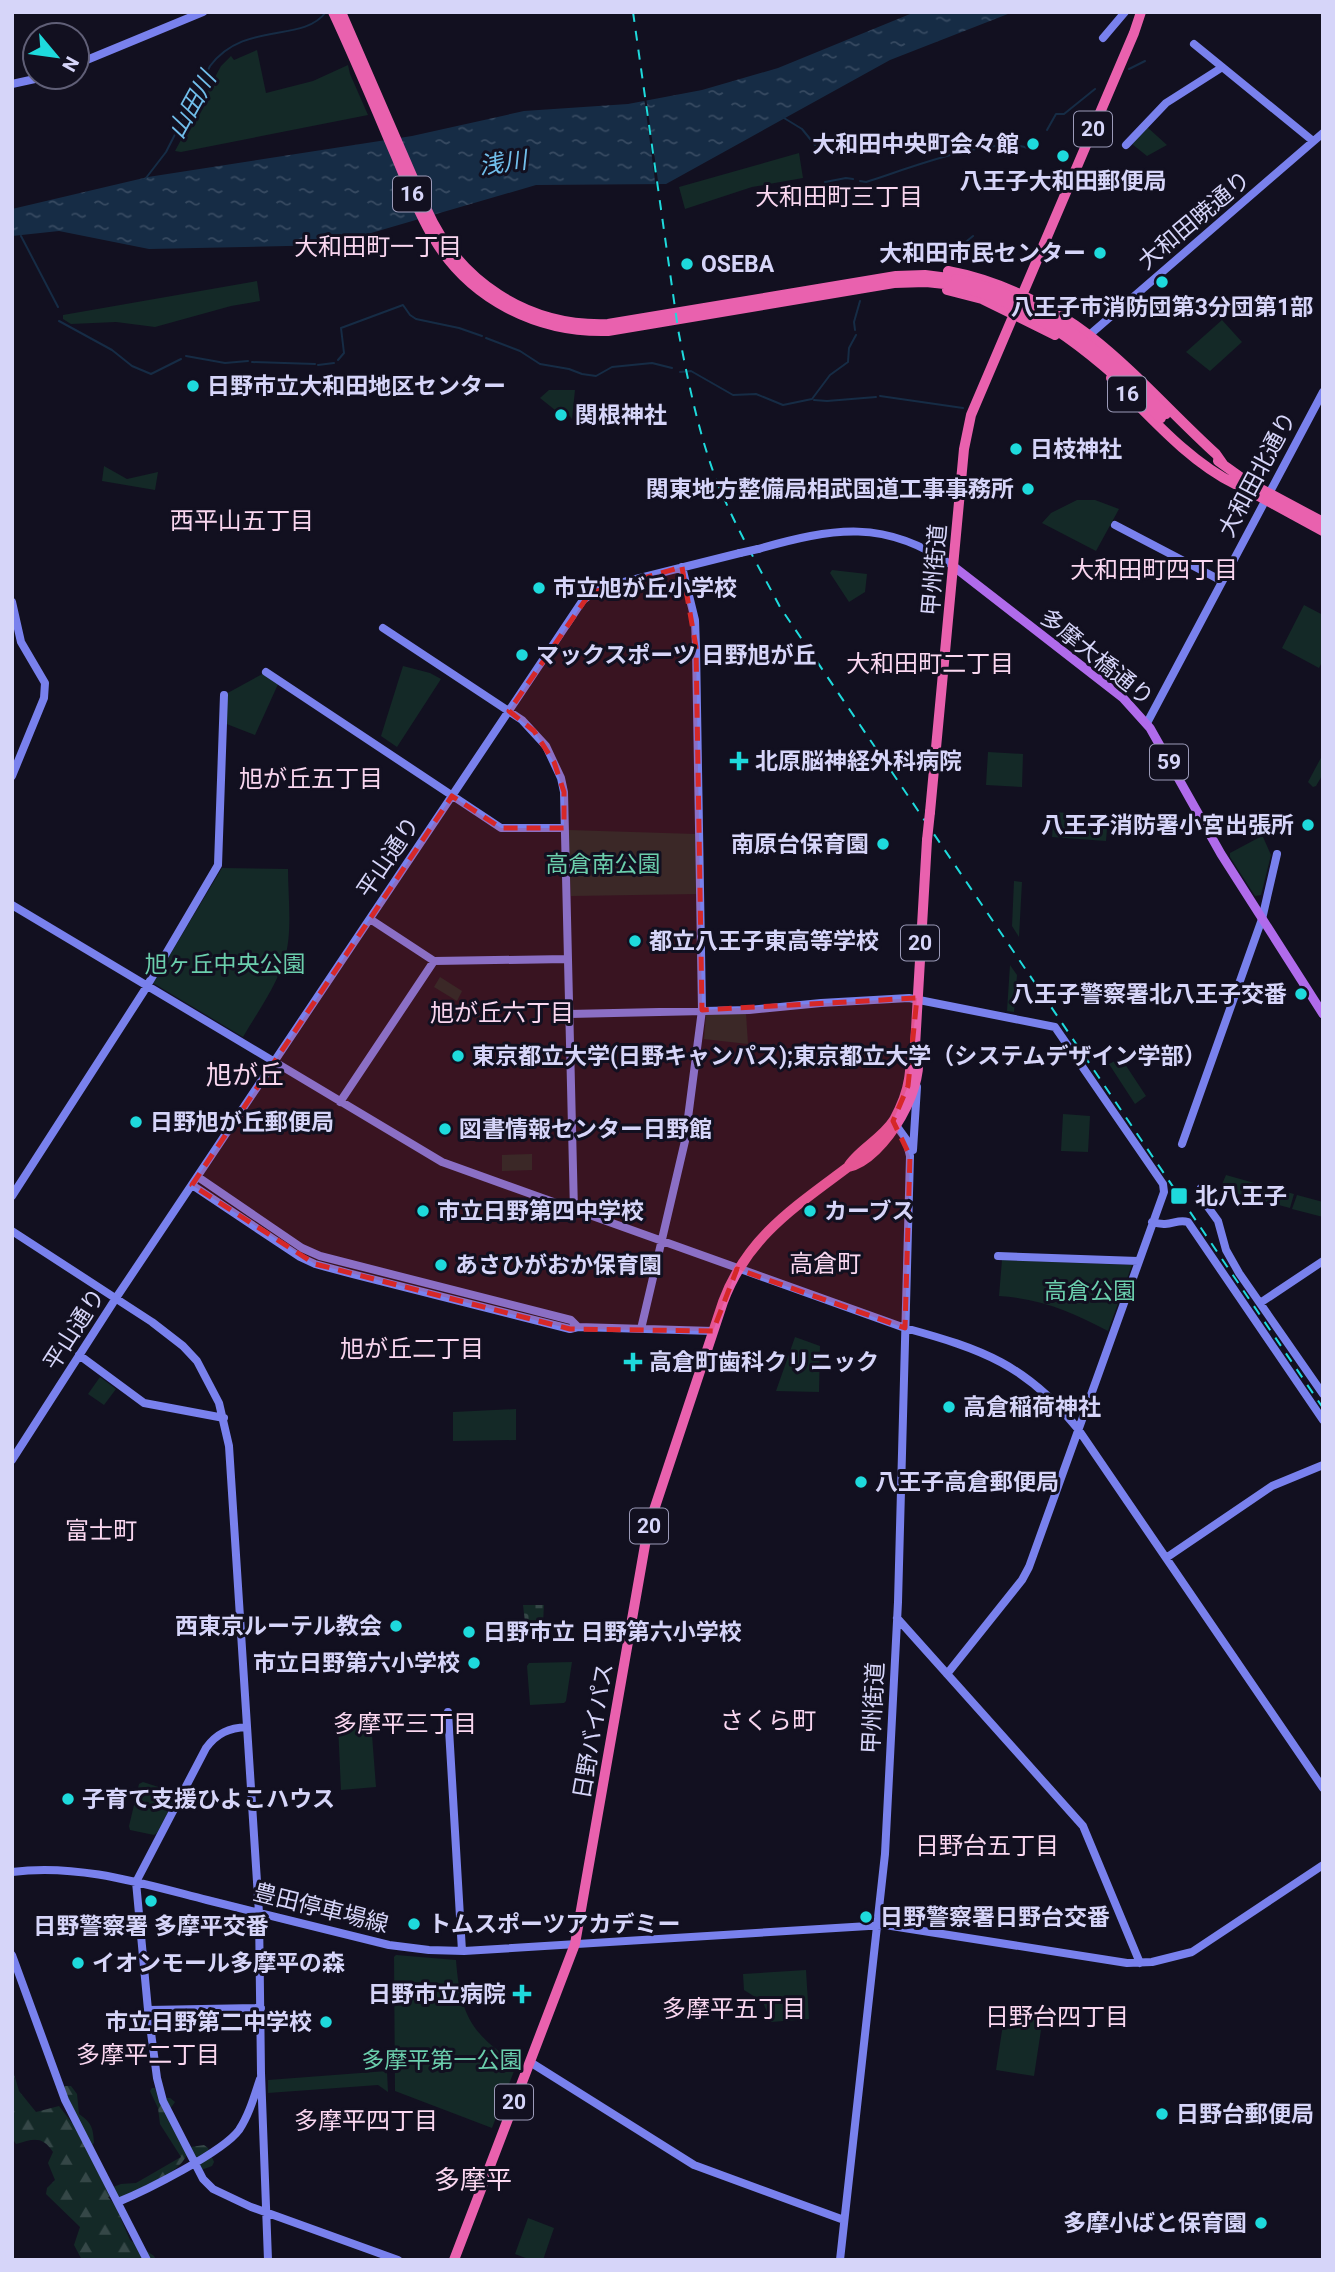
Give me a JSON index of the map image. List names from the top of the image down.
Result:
{
  "streets": {
    "highway": [
      "20",
      "16",
      "甲州街道",
      "日野バイパス"
    ],
    "main road": ["多摩大橋通り", "59"],
    "street": [
      "大和田暁通り",
      "大和田北通り",
      "平山通り",
      "豊田停車場線"
    ]
  },
  "crossings": [
    ["16", "大和田暁通り"],
    ["16", "大和田北通り"],
    ["16", "甲州街道"],
    ["大和田北通り", "多摩大橋通り"],
    ["甲州街道", "多摩大橋通り"],
    ["甲州街道", "平山通り"],
    ["甲州街道", "日野バイパス"],
    ["甲州街道", "豊田停車場線"],
    ["多摩大橋通り", "平山通り"],
    ["日野バイパス", "豊田停車場線"]
  ],
  "districts": [
    "大和田町三丁目",
    "大和田町一丁目",
    "西平山五丁目",
    "大和田町四丁目",
    "大和田町二丁目",
    "旭が丘五丁目",
    "旭が丘六丁目",
    "旭が丘",
    "高倉町",
    "旭が丘二丁目",
    "富士町",
    "さくら町",
    "多摩平三丁目",
    "日野台五丁目",
    "多摩平五丁目",
    "日野台四丁目",
    "多摩平二丁目",
    "多摩平四丁目",
    "多摩平"
  ],
  "water": ["山田川", "浅川"],
  "parks": [
    "高倉南公園",
    "旭ヶ丘中央公園",
    "高倉公園",
    "多摩平第一公園"
  ],
  "places": {
    "other": [
      "大和田中央町会々館",
      "八王子大和田郵便局",
      "大和田市民センター",
      "OSEBA",
      "八王子市消防団第3分団第1部",
      "日野市立大和田地区センター",
      "関根神社",
      "日枝神社",
      "関東地方整備局相武国道工事事務所",
      "市立旭が丘小学校",
      "マックスポーツ 日野旭が丘",
      "八王子消防署小宮出張所",
      "南原台保育園",
      "都立八王子東高等学校",
      "八王子警察署北八王子交番",
      "東京都立大学(日野キャンパス);東京都立大学（システムデザイン学部）",
      "日野旭が丘郵便局",
      "図書情報センター日野館",
      "市立日野第四中学校",
      "カーブス",
      "あさひがおか保育園",
      "高倉稲荷神社",
      "八王子高倉郵便局",
      "西東京ルーテル教会",
      "日野市立 日野第六小学校",
      "市立日野第六小学校",
      "子育て支援ひよこハウス",
      "日野警察署 多摩平交番",
      "日野警察署日野台交番",
      "トムスポーツアカデミー",
      "イオンモール多摩平の森",
      "市立日野第二中学校",
      "日野台郵便局",
      "多摩小ばと保育園"
    ],
    "health": ["北原脳神経外科病院", "高倉町歯科クリニック", "日野市立病院"],
    "transit": ["北八王子"]
  },
  "north": "bottom right"
}
